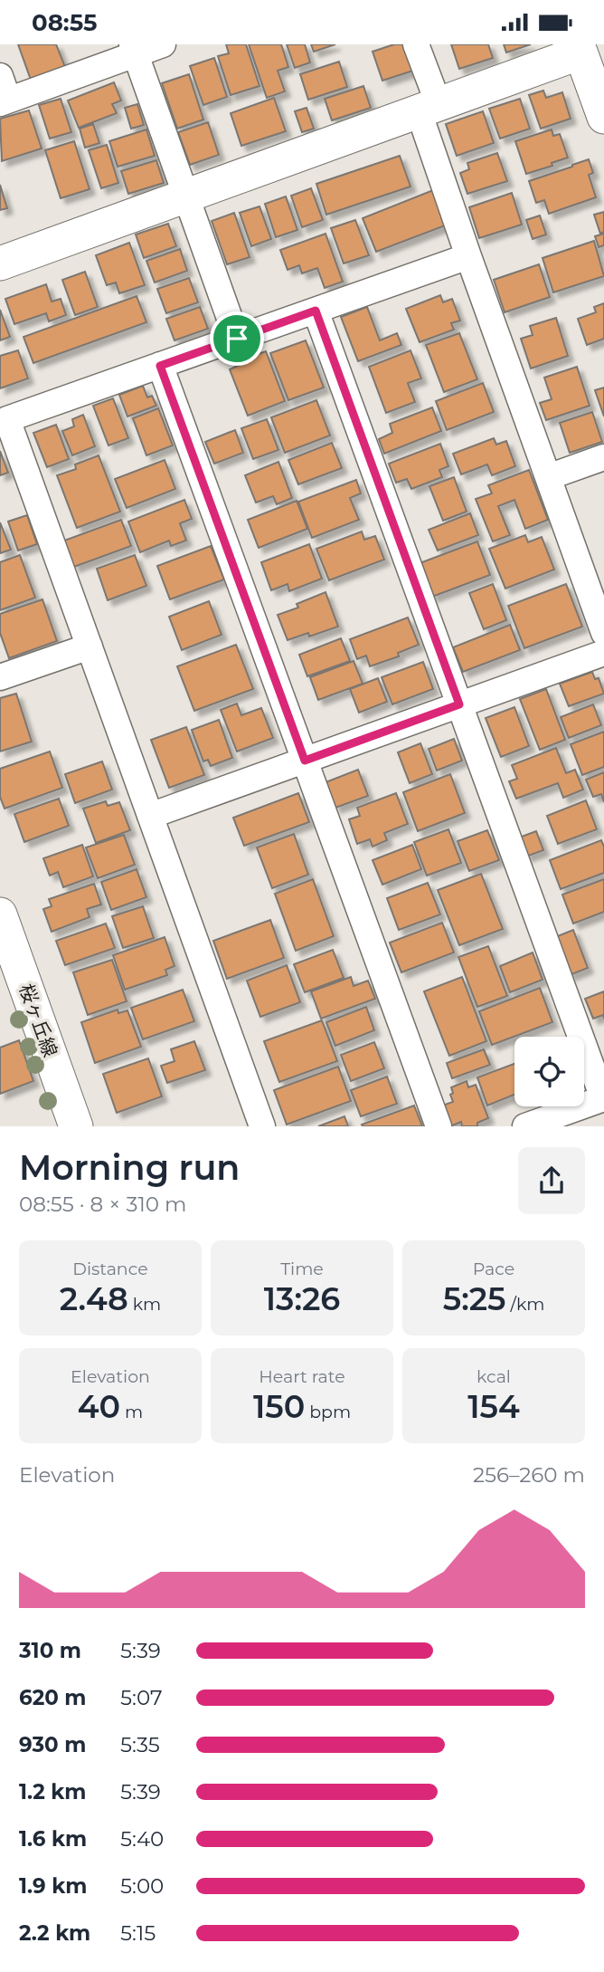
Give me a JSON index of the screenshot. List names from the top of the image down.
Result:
{
  "streets": {
    "street": ["桜ヶ丘線"]
  },
  "page": {
    "status": "08:55",
    "heading": ["Morning run", "08:55 · 8 × 310 m"],
    "stats": [
      ["Distance", "2.48 km"],
      ["Time", "13:26"],
      ["Pace", "5:25 /km"],
      ["Elevation", "40 m"],
      ["Heart rate", "150 bpm"],
      ["kcal", "154"]
    ],
    "chart": ["Elevation", "256–260 m"],
    "list": [
      {
        "name": "310 m",
        "note": "5:39"
      },
      {
        "name": "620 m",
        "note": "5:07"
      },
      {
        "name": "930 m",
        "note": "5:35"
      },
      {
        "name": "1.2 km",
        "note": "5:39"
      },
      {
        "name": "1.6 km",
        "note": "5:40"
      },
      {
        "name": "1.9 km",
        "note": "5:00"
      },
      {
        "name": "2.2 km",
        "note": "5:15"
      }
    ]
  }
}
